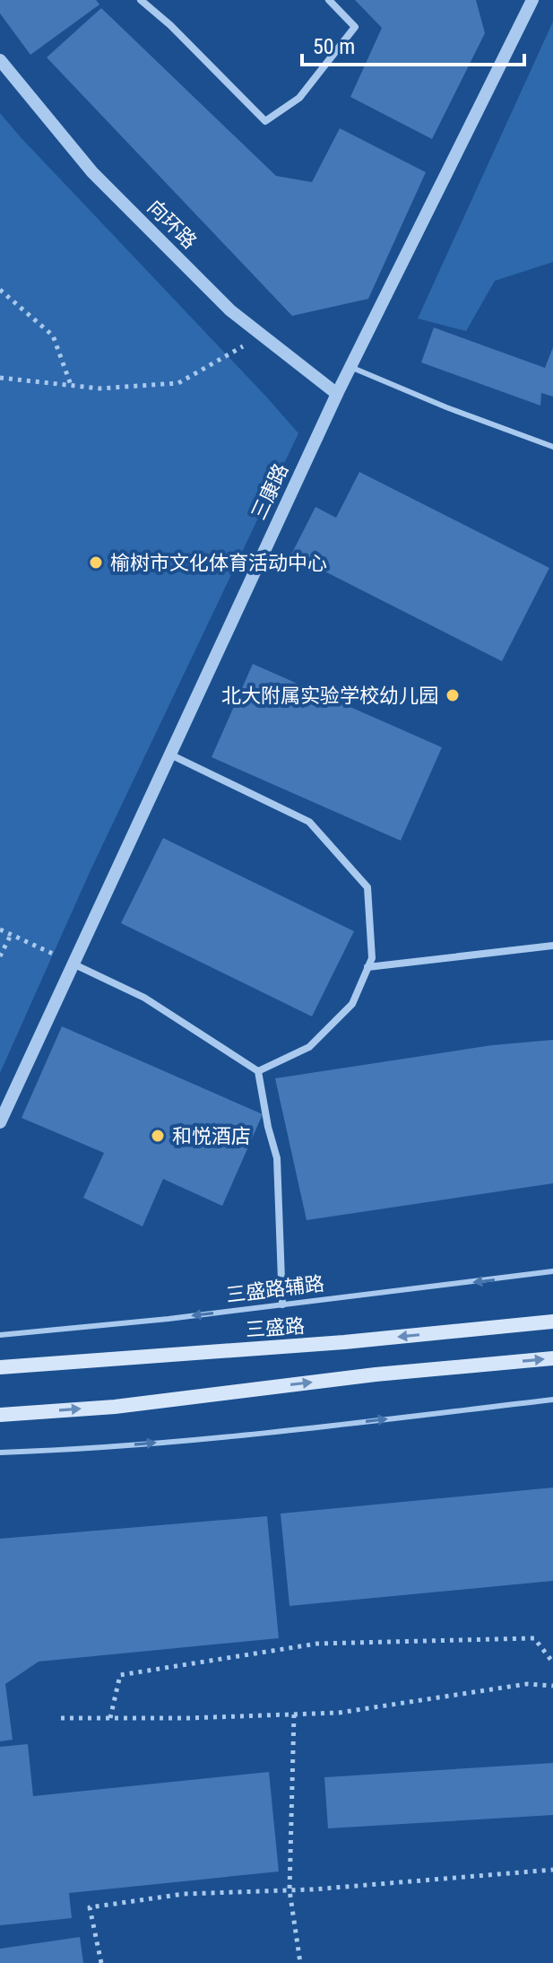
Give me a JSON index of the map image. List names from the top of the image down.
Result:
{
  "streets": {
    "main road": ["三盛路"],
    "street": ["向环路", "三康路"],
    "lane": ["三盛路辅路"]
  },
  "crossings": [
    ["向环路", "三康路"]
  ],
  "one_way": ["三盛路辅路"],
  "places": ["榆树市文化体育活动中心", "北大附属实验学校幼儿园", "和悦酒店"],
  "scale_bar": "50 m"
}
